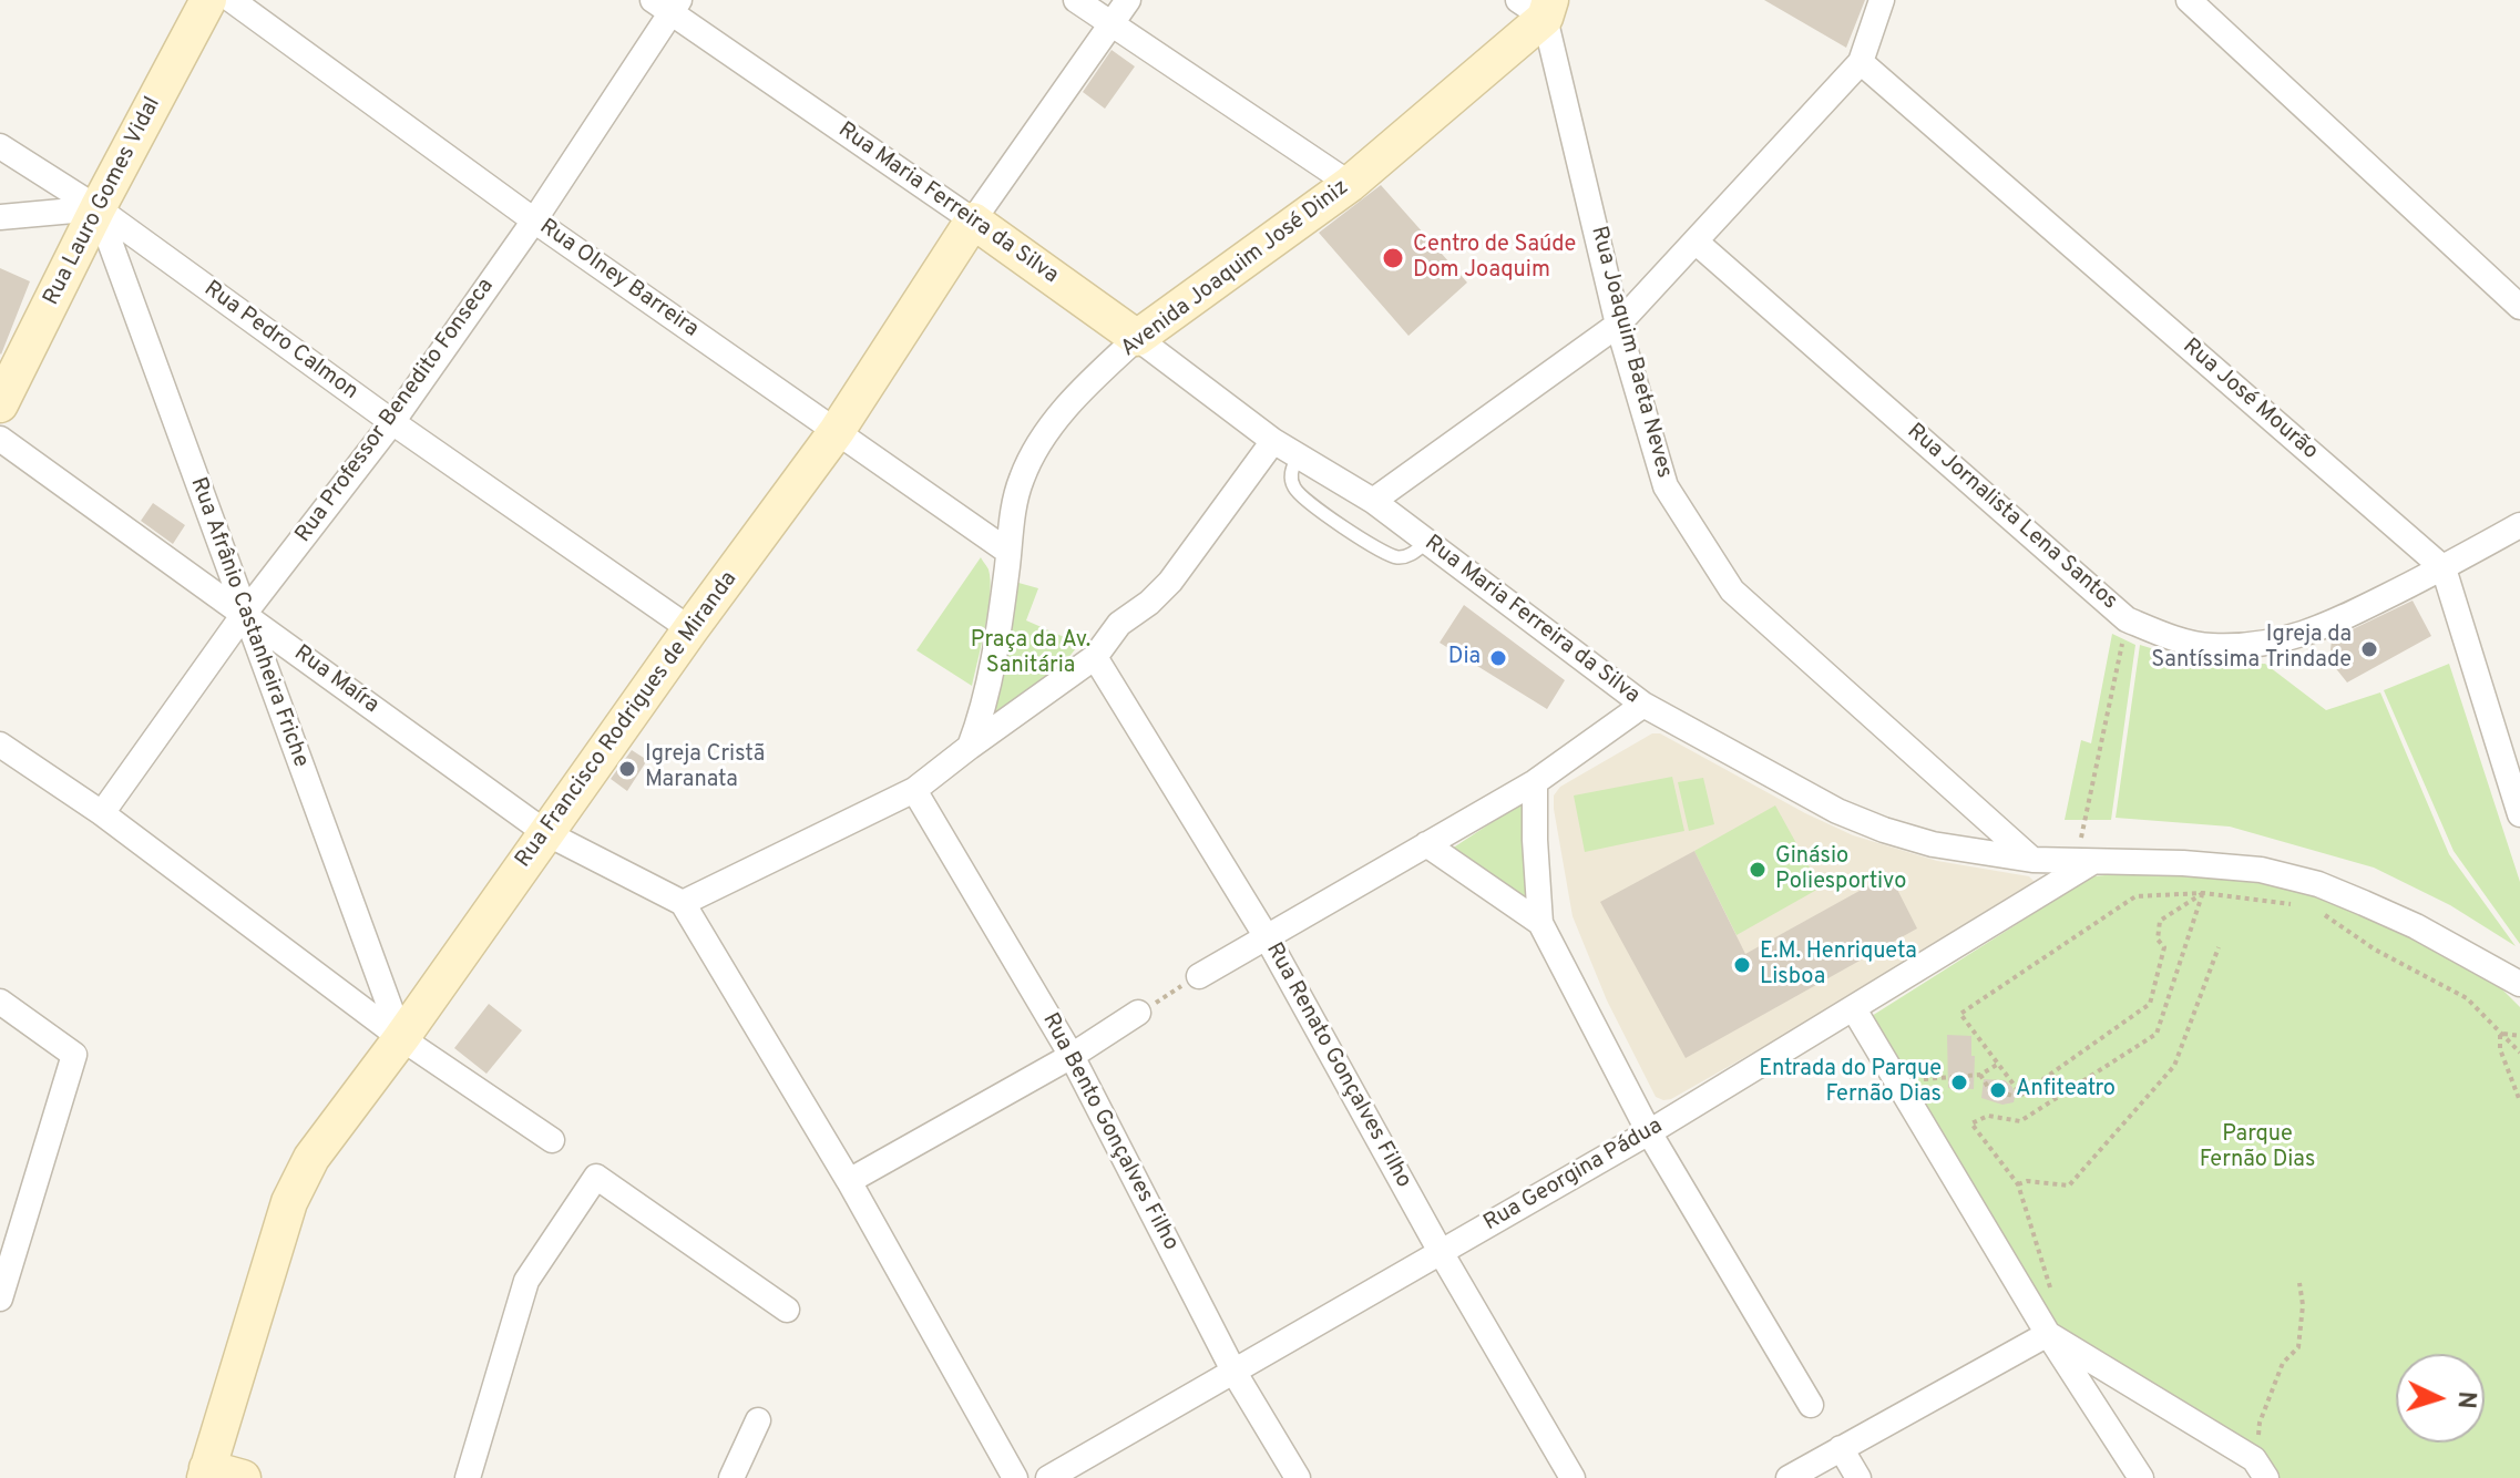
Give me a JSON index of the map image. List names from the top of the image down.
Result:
{
  "streets": {
    "street": [
      "Rua Lauro Gomes Vidal",
      "Rua Maria Ferreira da Silva",
      "Avenida Joaquim José Diniz",
      "Rua Olney Barreira",
      "Rua Pedro Calmon",
      "Rua Joaquim Baeta Neves",
      "Rua José Mourão",
      "Rua Professor Benedito Fonseca",
      "Rua Jornalista Lena Santos",
      "Rua Afrânio Castanheira Friche",
      "Rua Maíra",
      "Rua Francisco Rodrigues de Miranda",
      "Rua Renato Gonçalves Filho",
      "Rua Bento Gonçalves Filho",
      "Rua Georgina Pádua"
    ]
  },
  "crossings": [
    ["Rua Lauro Gomes Vidal", "Rua Pedro Calmon"],
    ["Rua Lauro Gomes Vidal", "Rua Afrânio Castanheira Friche"],
    ["Rua Maria Ferreira da Silva", "Avenida Joaquim José Diniz"],
    ["Rua Maria Ferreira da Silva", "Rua Joaquim Baeta Neves"],
    ["Rua Maria Ferreira da Silva", "Rua Professor Benedito Fonseca"],
    ["Rua Maria Ferreira da Silva", "Rua Francisco Rodrigues de Miranda"],
    ["Rua Maria Ferreira da Silva", "Rua Georgina Pádua"],
    ["Avenida Joaquim José Diniz", "Rua Olney Barreira"],
    ["Avenida Joaquim José Diniz", "Rua Joaquim Baeta Neves"],
    ["Rua Olney Barreira", "Rua Professor Benedito Fonseca"],
    ["Rua Olney Barreira", "Rua Francisco Rodrigues de Miranda"],
    ["Rua Pedro Calmon", "Rua Professor Benedito Fonseca"],
    ["Rua Pedro Calmon", "Rua Afrânio Castanheira Friche"],
    ["Rua Pedro Calmon", "Rua Francisco Rodrigues de Miranda"],
    ["Rua José Mourão", "Rua Jornalista Lena Santos"],
    ["Rua Professor Benedito Fonseca", "Rua Afrânio Castanheira Friche"],
    ["Rua Professor Benedito Fonseca", "Rua Maíra"],
    ["Rua Afrânio Castanheira Friche", "Rua Maíra"],
    ["Rua Afrânio Castanheira Friche", "Rua Francisco Rodrigues de Miranda"],
    ["Rua Maíra", "Rua Francisco Rodrigues de Miranda"],
    ["Rua Renato Gonçalves Filho", "Rua Georgina Pádua"],
    ["Rua Bento Gonçalves Filho", "Rua Georgina Pádua"]
  ],
  "parks": ["Praça da Av. Sanitária", "Parque Fernão Dias"],
  "places": [
    "Centro de Saúde Dom Joaquim",
    "Igreja da Santíssima Trindade",
    "Dia",
    "Igreja Cristã Maranata",
    "Ginásio Poliesportivo",
    "E.M. Henriqueta Lisboa",
    "Entrada do Parque Fernão Dias",
    "Anfiteatro"
  ],
  "north": "right"
}
